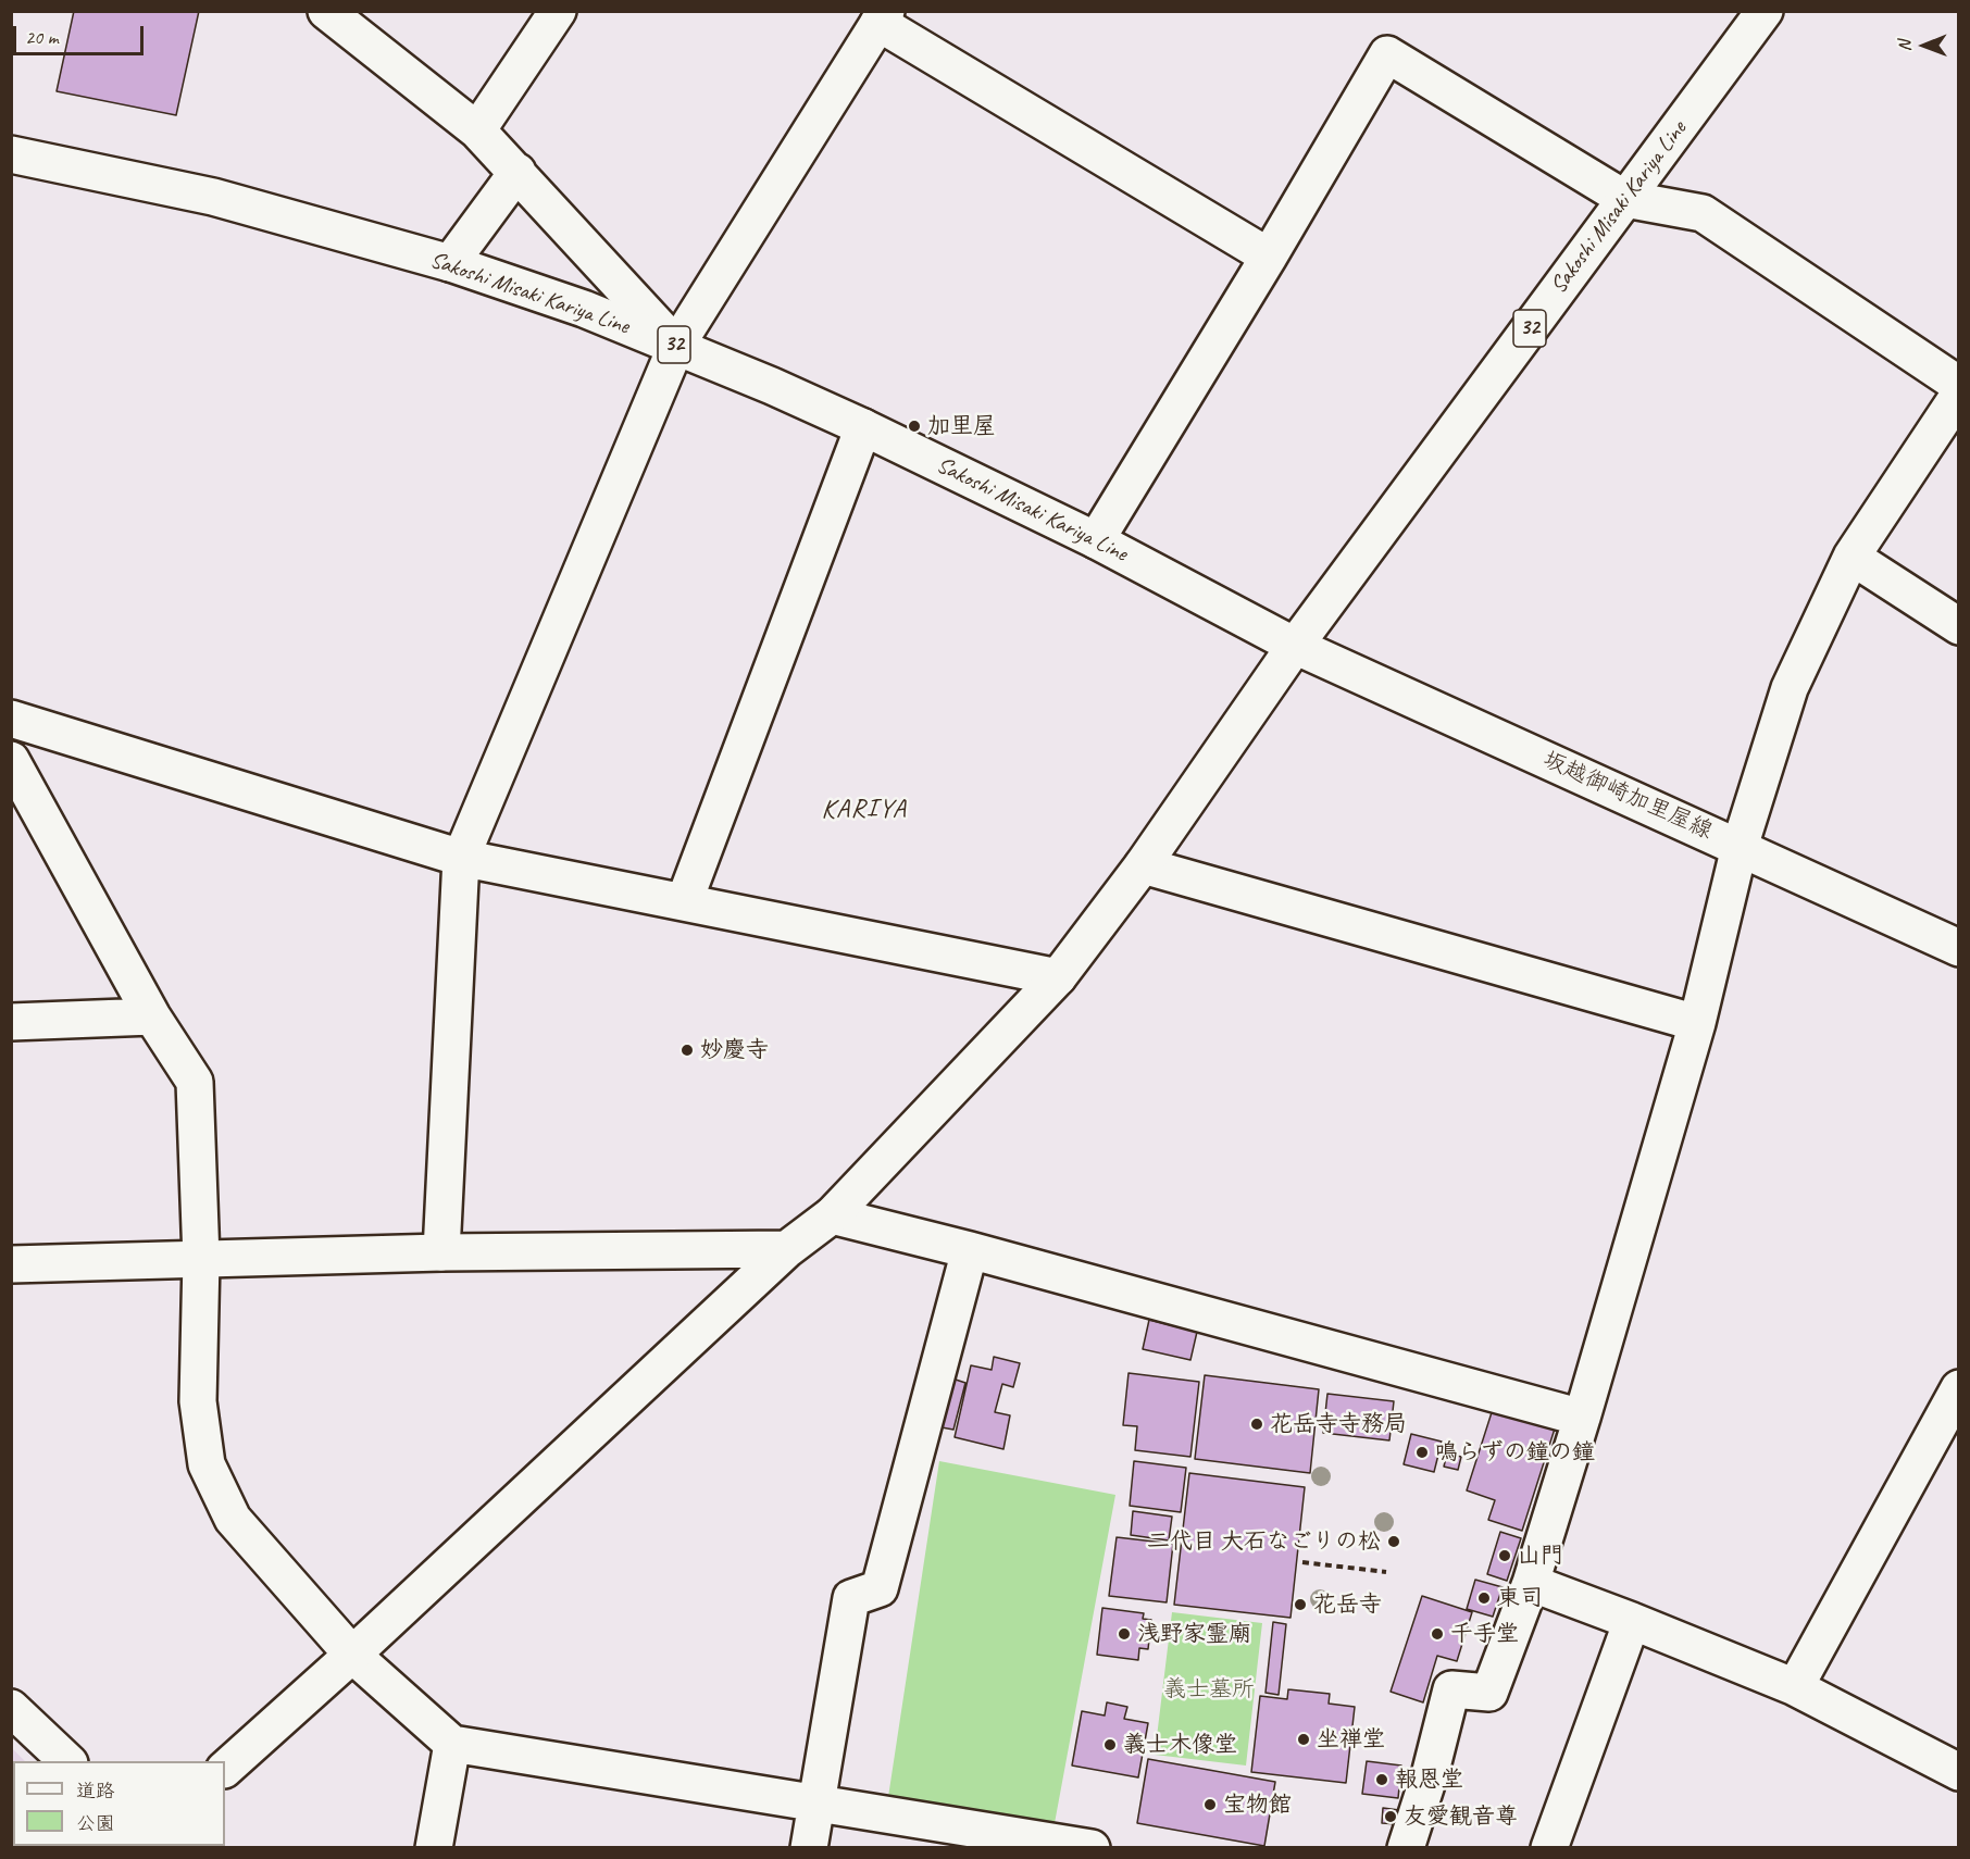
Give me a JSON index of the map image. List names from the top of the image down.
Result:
{
  "streets": {
    "street": ["Sakoshi Misaki Kariya Line", "32", "坂越御崎加里屋線"]
  },
  "crossings": [
    ["Sakoshi Misaki Kariya Line", "坂越御崎加里屋線"]
  ],
  "districts": ["KARIYA"],
  "parks": ["義士墓所"],
  "places": [
    "加里屋",
    "妙慶寺",
    "花岳寺寺務局",
    "鳴らずの鐘の鐘",
    "二代目 大石なごりの松",
    "山門",
    "東司",
    "花岳寺",
    "浅野家霊廟",
    "千手堂",
    "坐禅堂",
    "義士木像堂",
    "報恩堂",
    "宝物館",
    "友愛観音尊"
  ],
  "legend": ["道路", "公園"],
  "scale_bar": "20 m",
  "north": "left"
}
